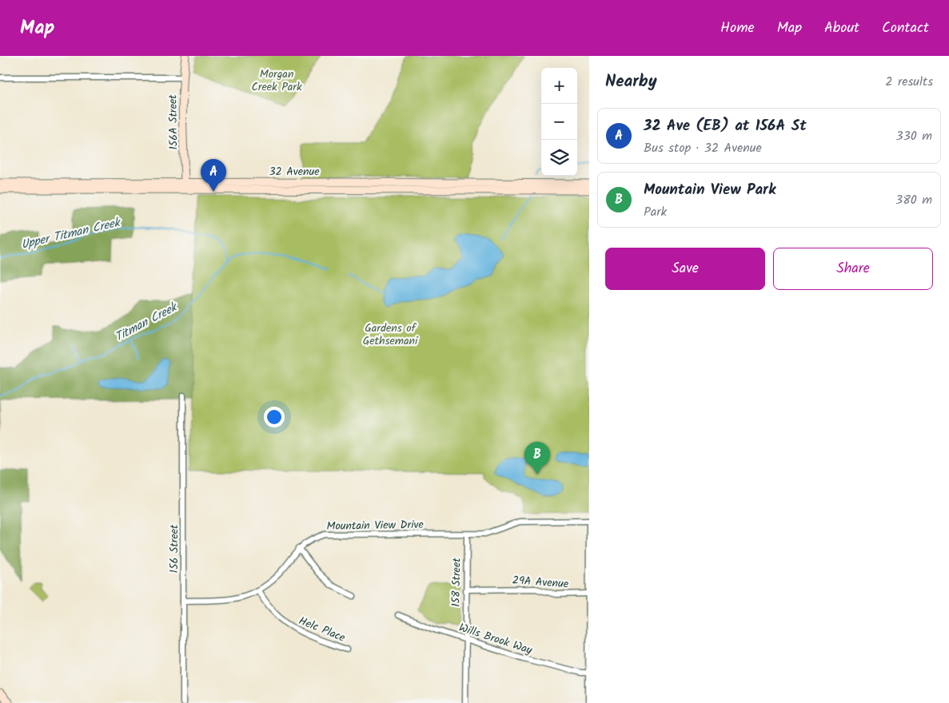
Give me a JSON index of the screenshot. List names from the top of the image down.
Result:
{
  "streets": {
    "main road": ["156A Street", "32 Avenue"],
    "street": [
      "Mountain View Drive",
      "156 Street",
      "29A Avenue",
      "158 Street",
      "Helc Place",
      "Wills Brook Way"
    ]
  },
  "crossings": [
    ["156A Street", "32 Avenue"],
    ["Mountain View Drive", "156 Street"],
    ["Mountain View Drive", "158 Street"],
    ["Mountain View Drive", "Helc Place"],
    ["29A Avenue", "158 Street"],
    ["158 Street", "Wills Brook Way"]
  ],
  "water": ["Upper Titman Creek", "Titman Creek"],
  "parks": ["Morgan Creek Park", "Gardens of Gethsemani"],
  "page": {
    "header": "Map",
    "nav": [
      "Home",
      "Map",
      "About",
      "Contact"
    ],
    "heading": ["Nearby", "2 results"],
    "map_buttons": ["+", "−"],
    "list": [
      {
        "mark": "A",
        "name": "32 Ave (EB) at 156A St",
        "note": "Bus stop · 32 Avenue",
        "value": "330 m"
      },
      {
        "mark": "B",
        "name": "Mountain View Park",
        "note": "Park",
        "value": "380 m"
      }
    ],
    "pins": ["A", "B"],
    "buttons": ["Save", "Share"]
  }
}
